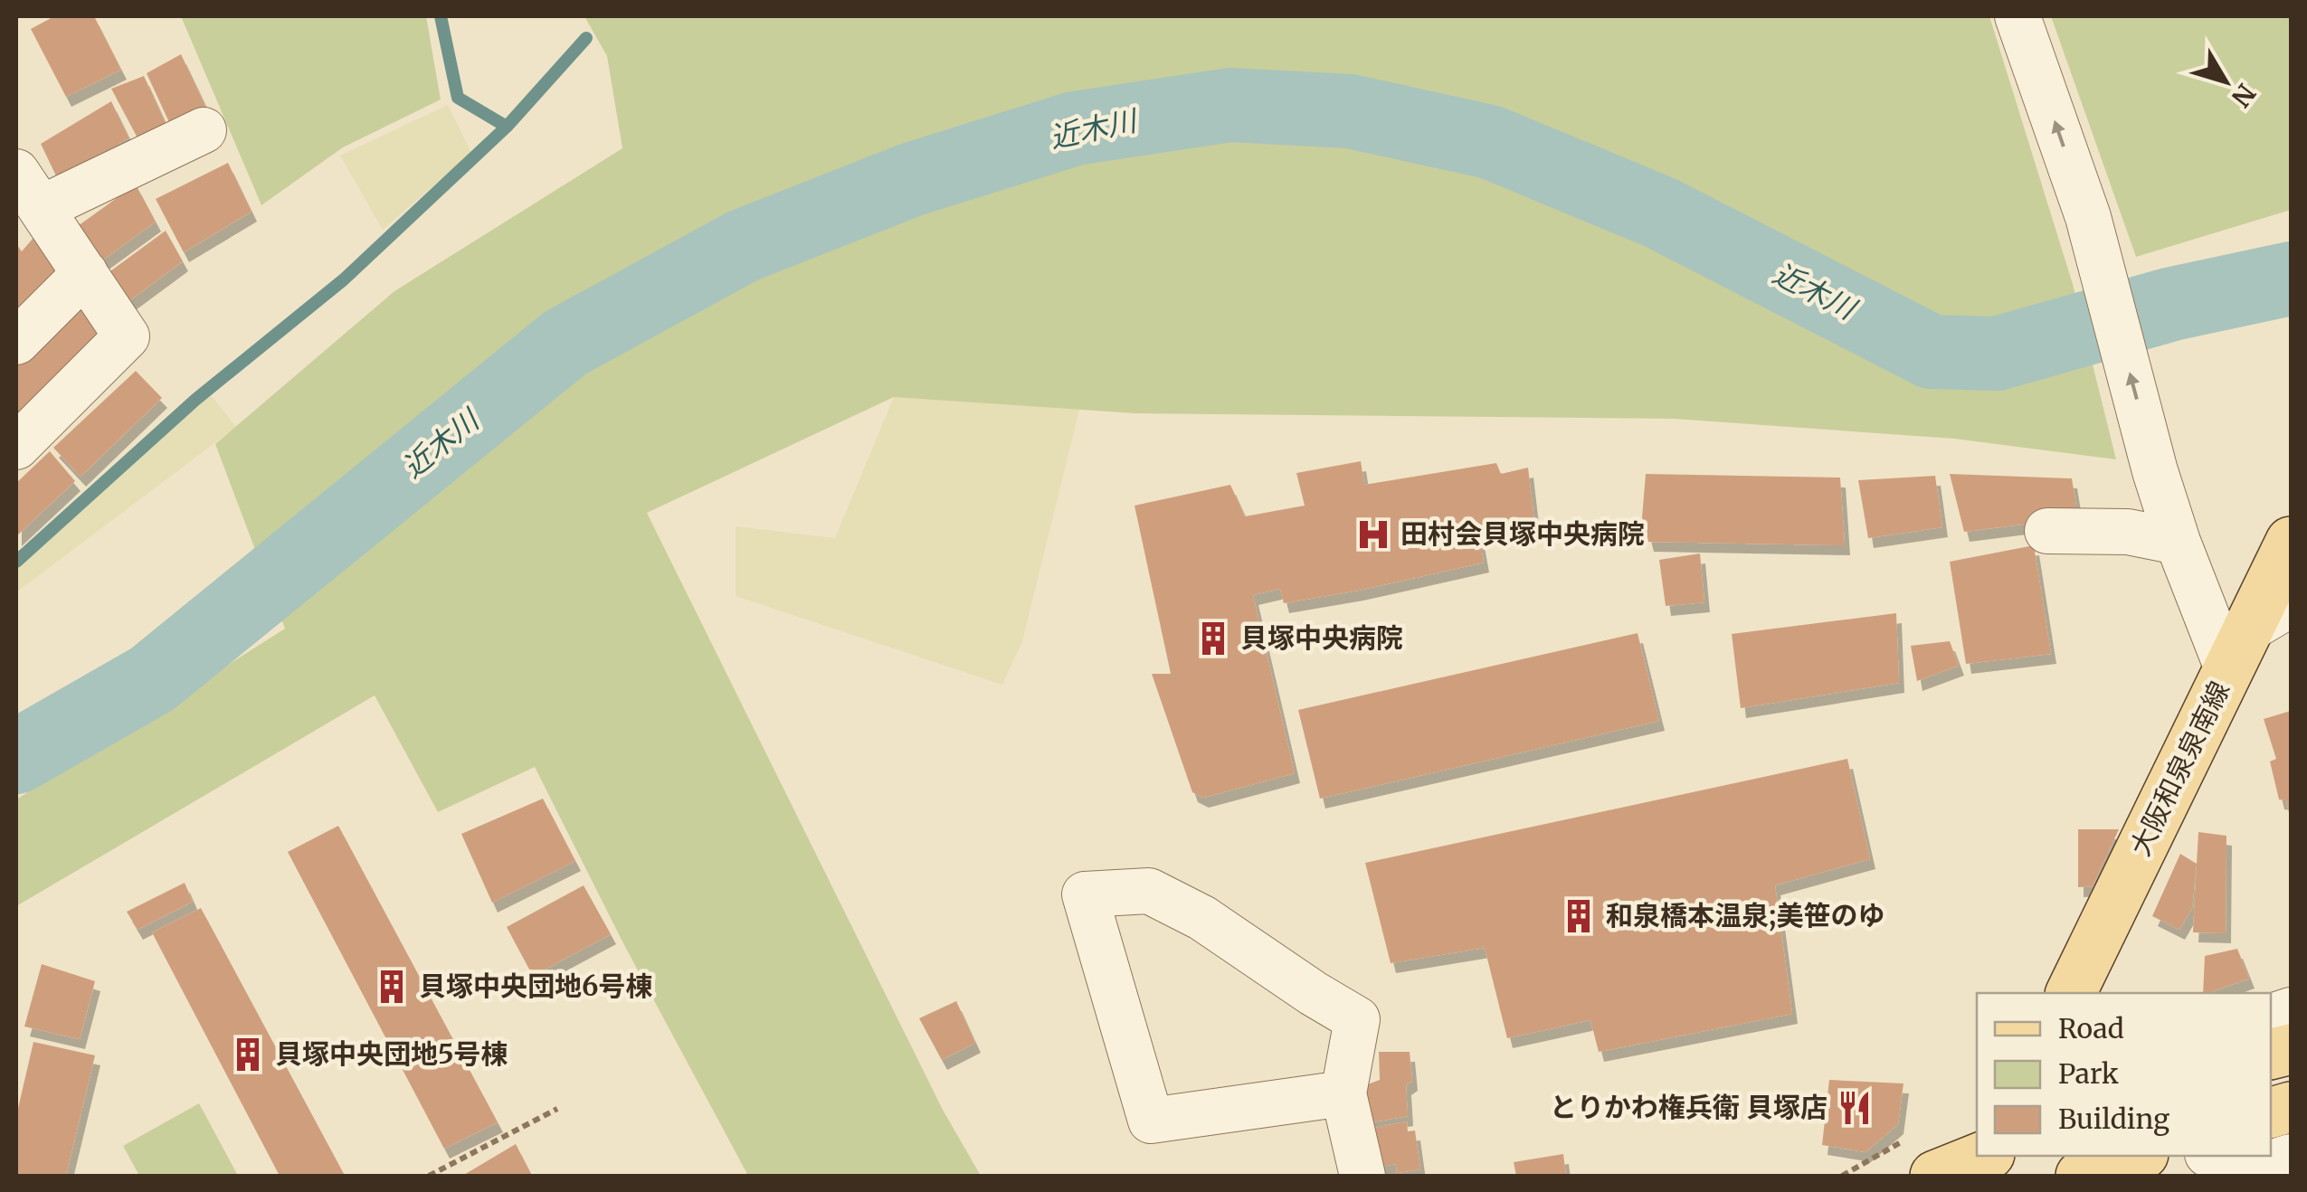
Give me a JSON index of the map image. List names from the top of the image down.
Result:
{
  "streets": {
    "main road": ["大阪和泉泉南線"]
  },
  "water": ["近木川"],
  "places": {
    "hospital": ["田村会貝塚中央病院"],
    "building": [
      "貝塚中央病院",
      "和泉橋本温泉;美笹のゆ",
      "貝塚中央団地6号棟",
      "貝塚中央団地5号棟"
    ],
    "restaurant": ["とりかわ権兵衛 貝塚店"]
  },
  "legend": ["Road", "Park", "Building"],
  "north": "bottom right"
}
